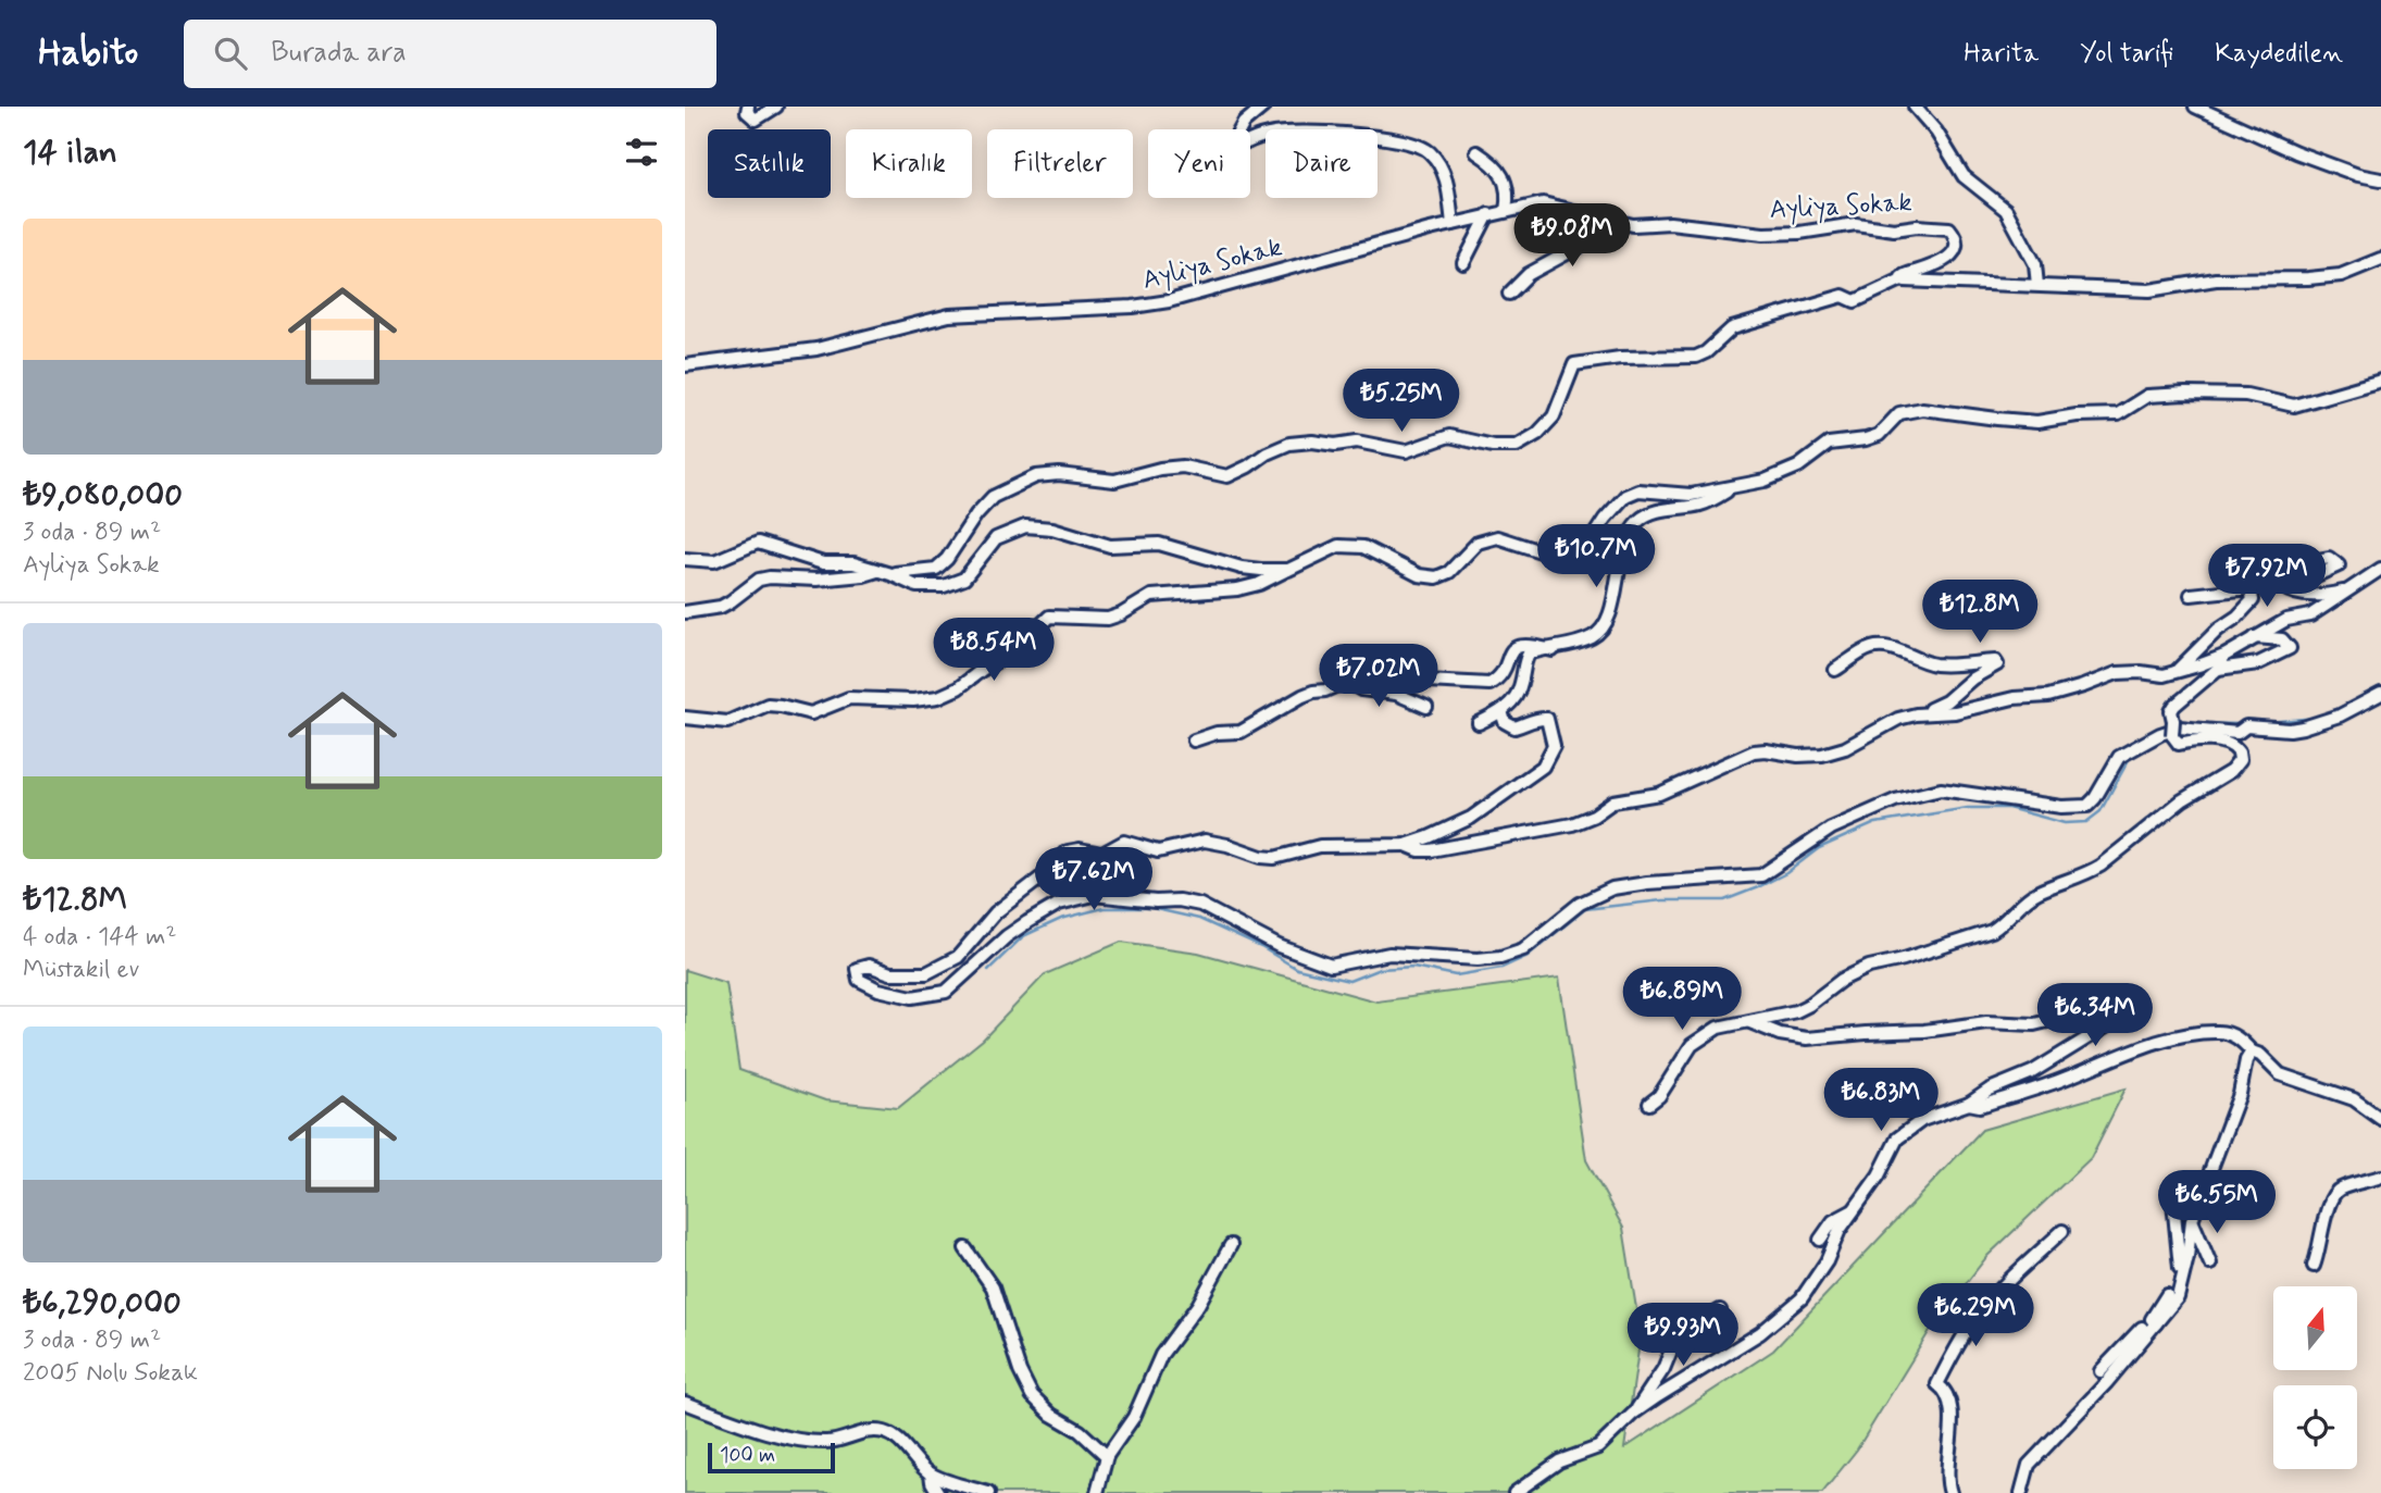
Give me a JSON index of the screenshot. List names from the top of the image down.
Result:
{
  "streets": {
    "street": ["Ayliya Sokak"]
  },
  "scale_bar": "100 m",
  "north": "top",
  "page": {
    "header": "Habito",
    "search": "Burada ara",
    "nav": ["Harita", "Yol tarifi", "Kaydedilen"],
    "heading": "14 ilan",
    "chip": [
      "Satılık",
      "Kiralık",
      "Filtreler",
      "Yeni",
      "Daire"
    ],
    "list": [
      {
        "name": "₺9,080,000",
        "note": "3 oda · 89 m² · Ayliya Sokak"
      },
      {
        "name": "₺12.8M",
        "note": "4 oda · 144 m² · Müstakil ev"
      },
      {
        "name": "₺6,290,000",
        "note": "3 oda · 89 m² · 2005 Nolu Sokak"
      }
    ],
    "price": [
      "₺9.08M",
      "₺5.25M",
      "₺10.7M",
      "₺7.92M",
      "₺12.8M",
      "₺8.54M",
      "₺7.02M",
      "₺7.62M",
      "₺6.89M",
      "₺6.34M",
      "₺6.83M",
      "₺6.55M",
      "₺6.29M",
      "₺9.93M"
    ],
    "scale": "100 m"
  }
}
